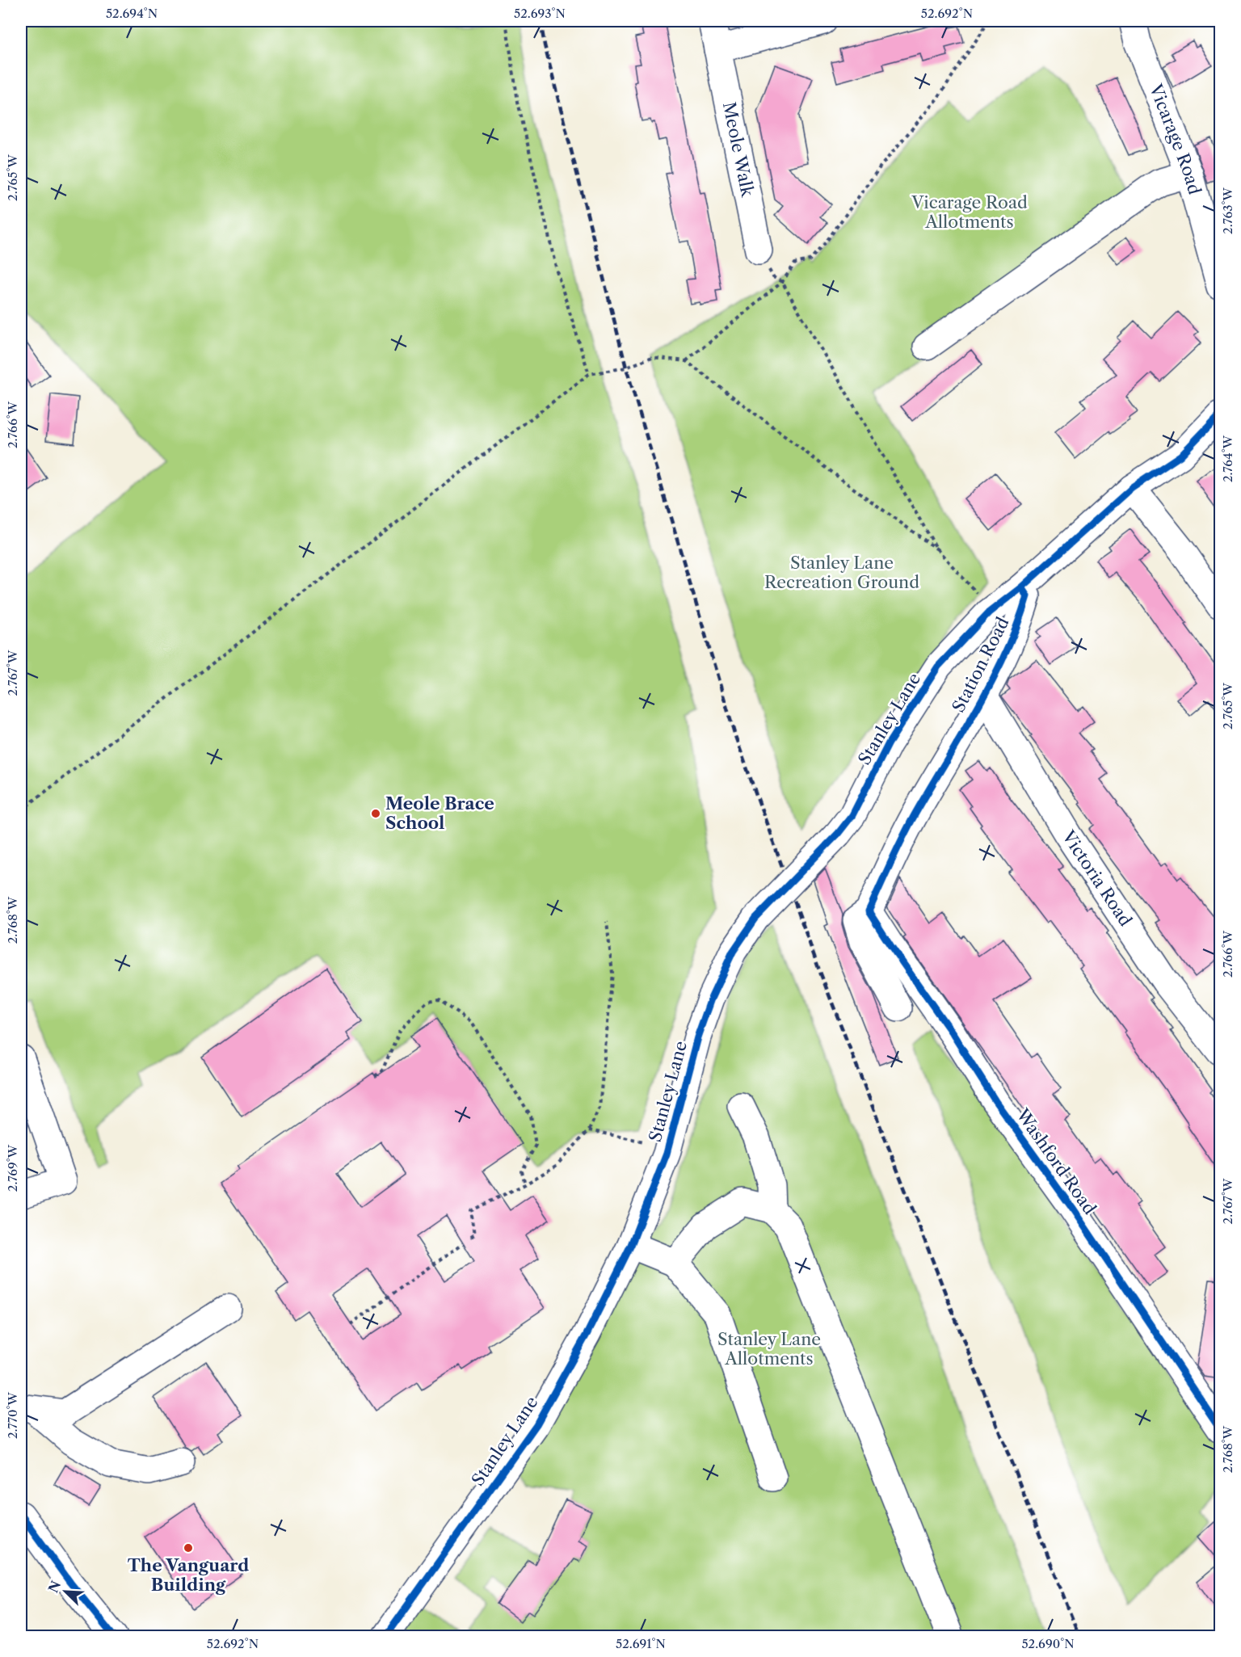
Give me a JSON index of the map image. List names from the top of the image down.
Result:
{
  "streets": {
    "street": [
      "Vicarage Road",
      "Meole Walk",
      "Station Road",
      "Stanley Lane",
      "Victoria Road",
      "Washford Road"
    ]
  },
  "crossings": [
    ["Station Road", "Stanley Lane"],
    ["Station Road", "Victoria Road"],
    ["Station Road", "Washford Road"]
  ],
  "parks": ["Vicarage Road Allotments", "Stanley Lane Recreation Ground", "Stanley Lane Allotments"],
  "places": ["Meole Brace School", "The Vanguard Building"],
  "north": "top left",
  "coordinates": [
    "52.694°N",
    "52.693°N",
    "52.692°N",
    "2.765°W",
    "2.763°W",
    "2.766°W",
    "2.764°W",
    "2.767°W",
    "2.768°W",
    "2.769°W",
    "2.770°W",
    "52.691°N",
    "52.690°N"
  ]
}
